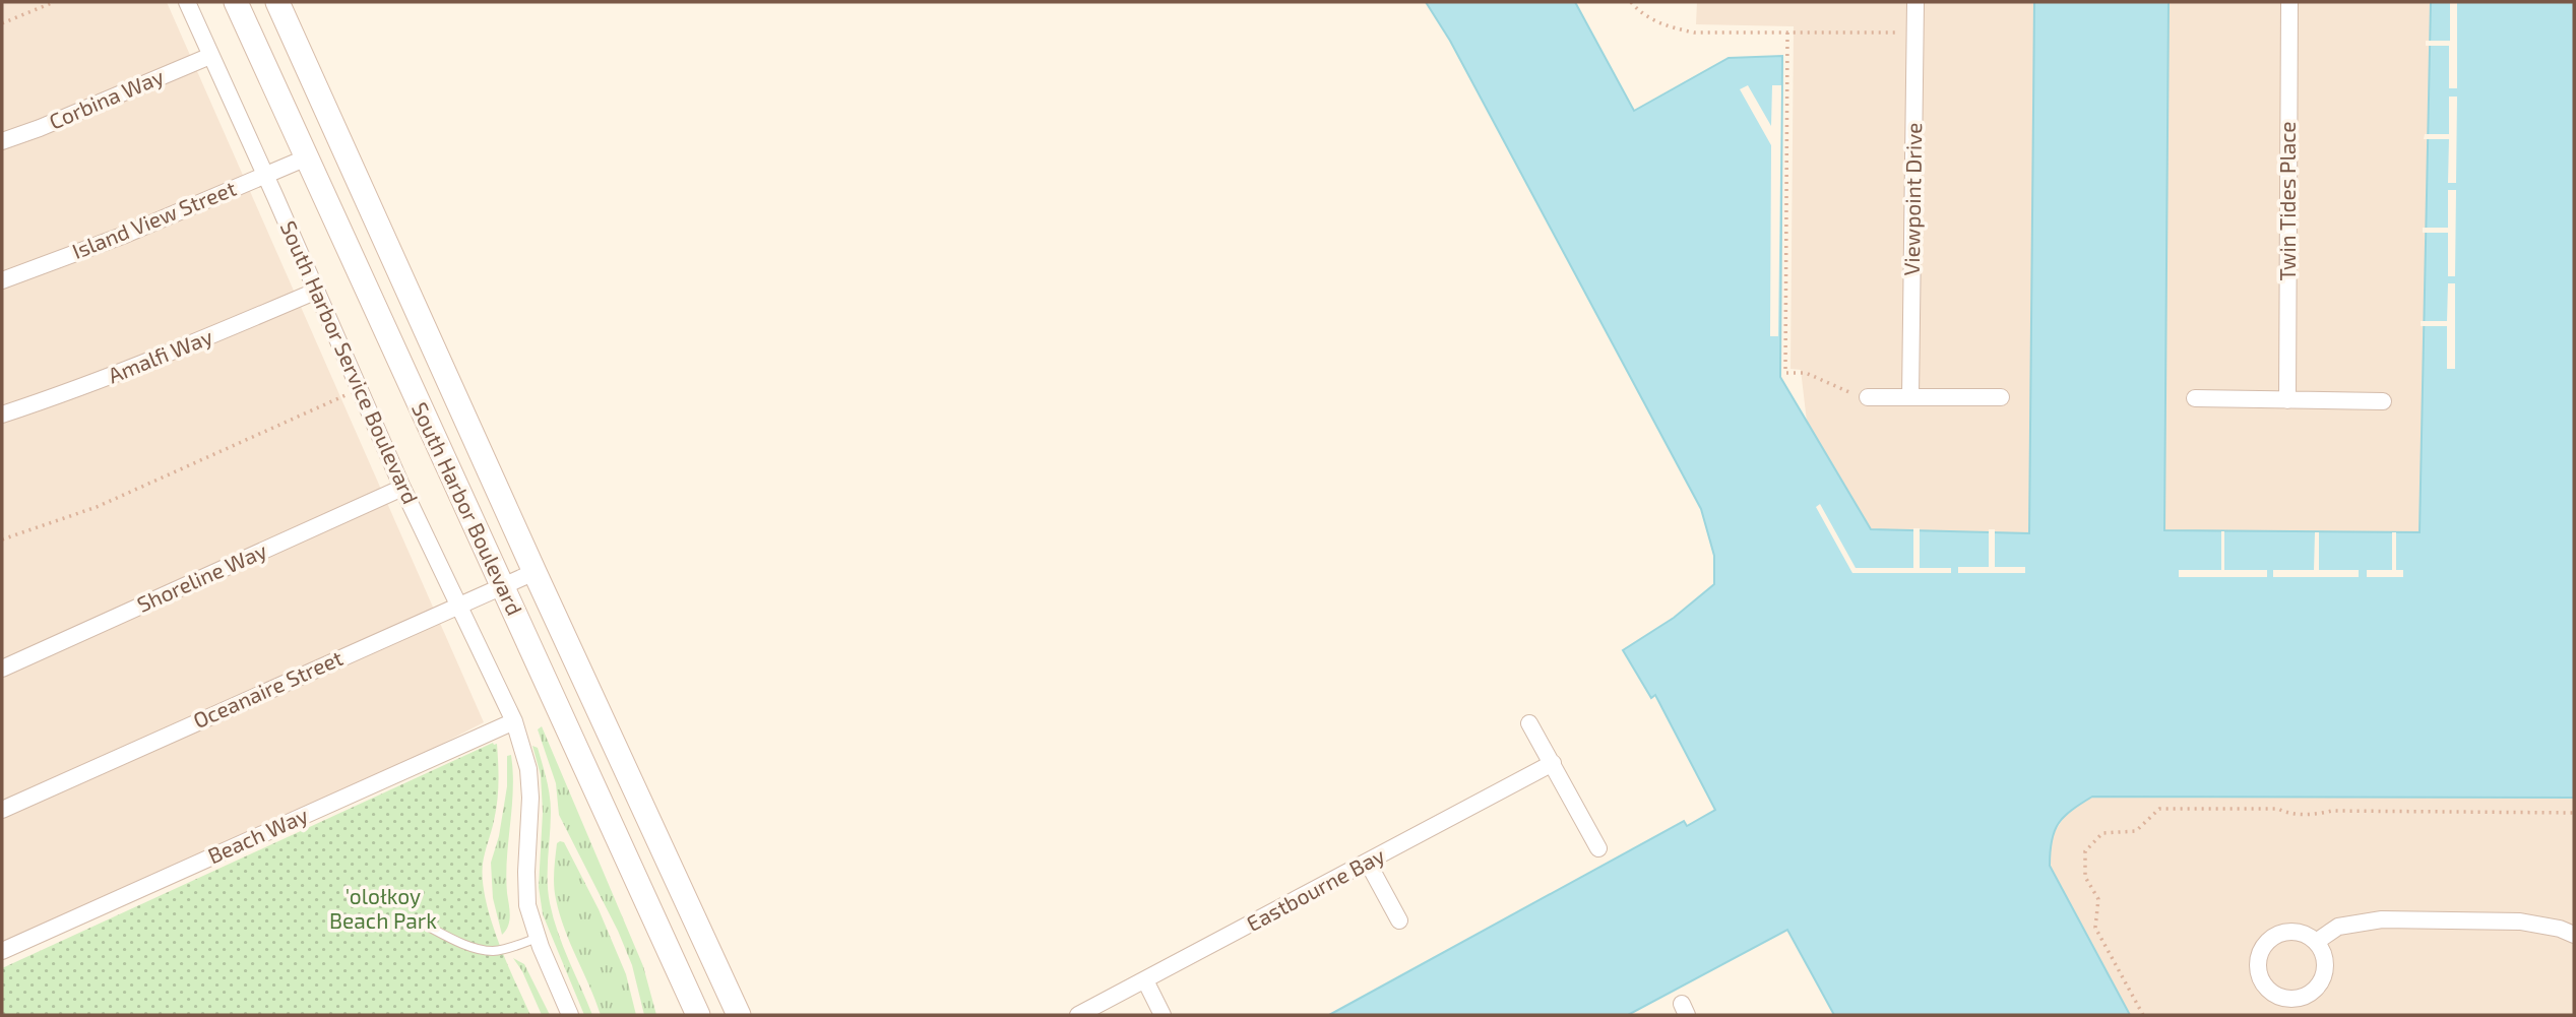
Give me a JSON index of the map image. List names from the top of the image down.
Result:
{
  "streets": {
    "main road": ["South Harbor Boulevard"],
    "street": [
      "Corbina Way",
      "Viewpoint Drive",
      "Twin Tides Place",
      "Island View Street",
      "Amalfi Way",
      "South Harbor Service Boulevard",
      "Shoreline Way",
      "Oceanaire Street",
      "Beach Way",
      "Eastbourne Bay"
    ]
  },
  "crossings": [
    ["Corbina Way", "South Harbor Service Boulevard"],
    ["Island View Street", "South Harbor Service Boulevard"],
    ["Island View Street", "South Harbor Boulevard"],
    ["Amalfi Way", "South Harbor Service Boulevard"],
    ["South Harbor Service Boulevard", "Shoreline Way"],
    ["South Harbor Service Boulevard", "Oceanaire Street"],
    ["South Harbor Service Boulevard", "Beach Way"],
    ["South Harbor Boulevard", "Oceanaire Street"]
  ],
  "parks": ["'olołkoy Beach Park"]
}
